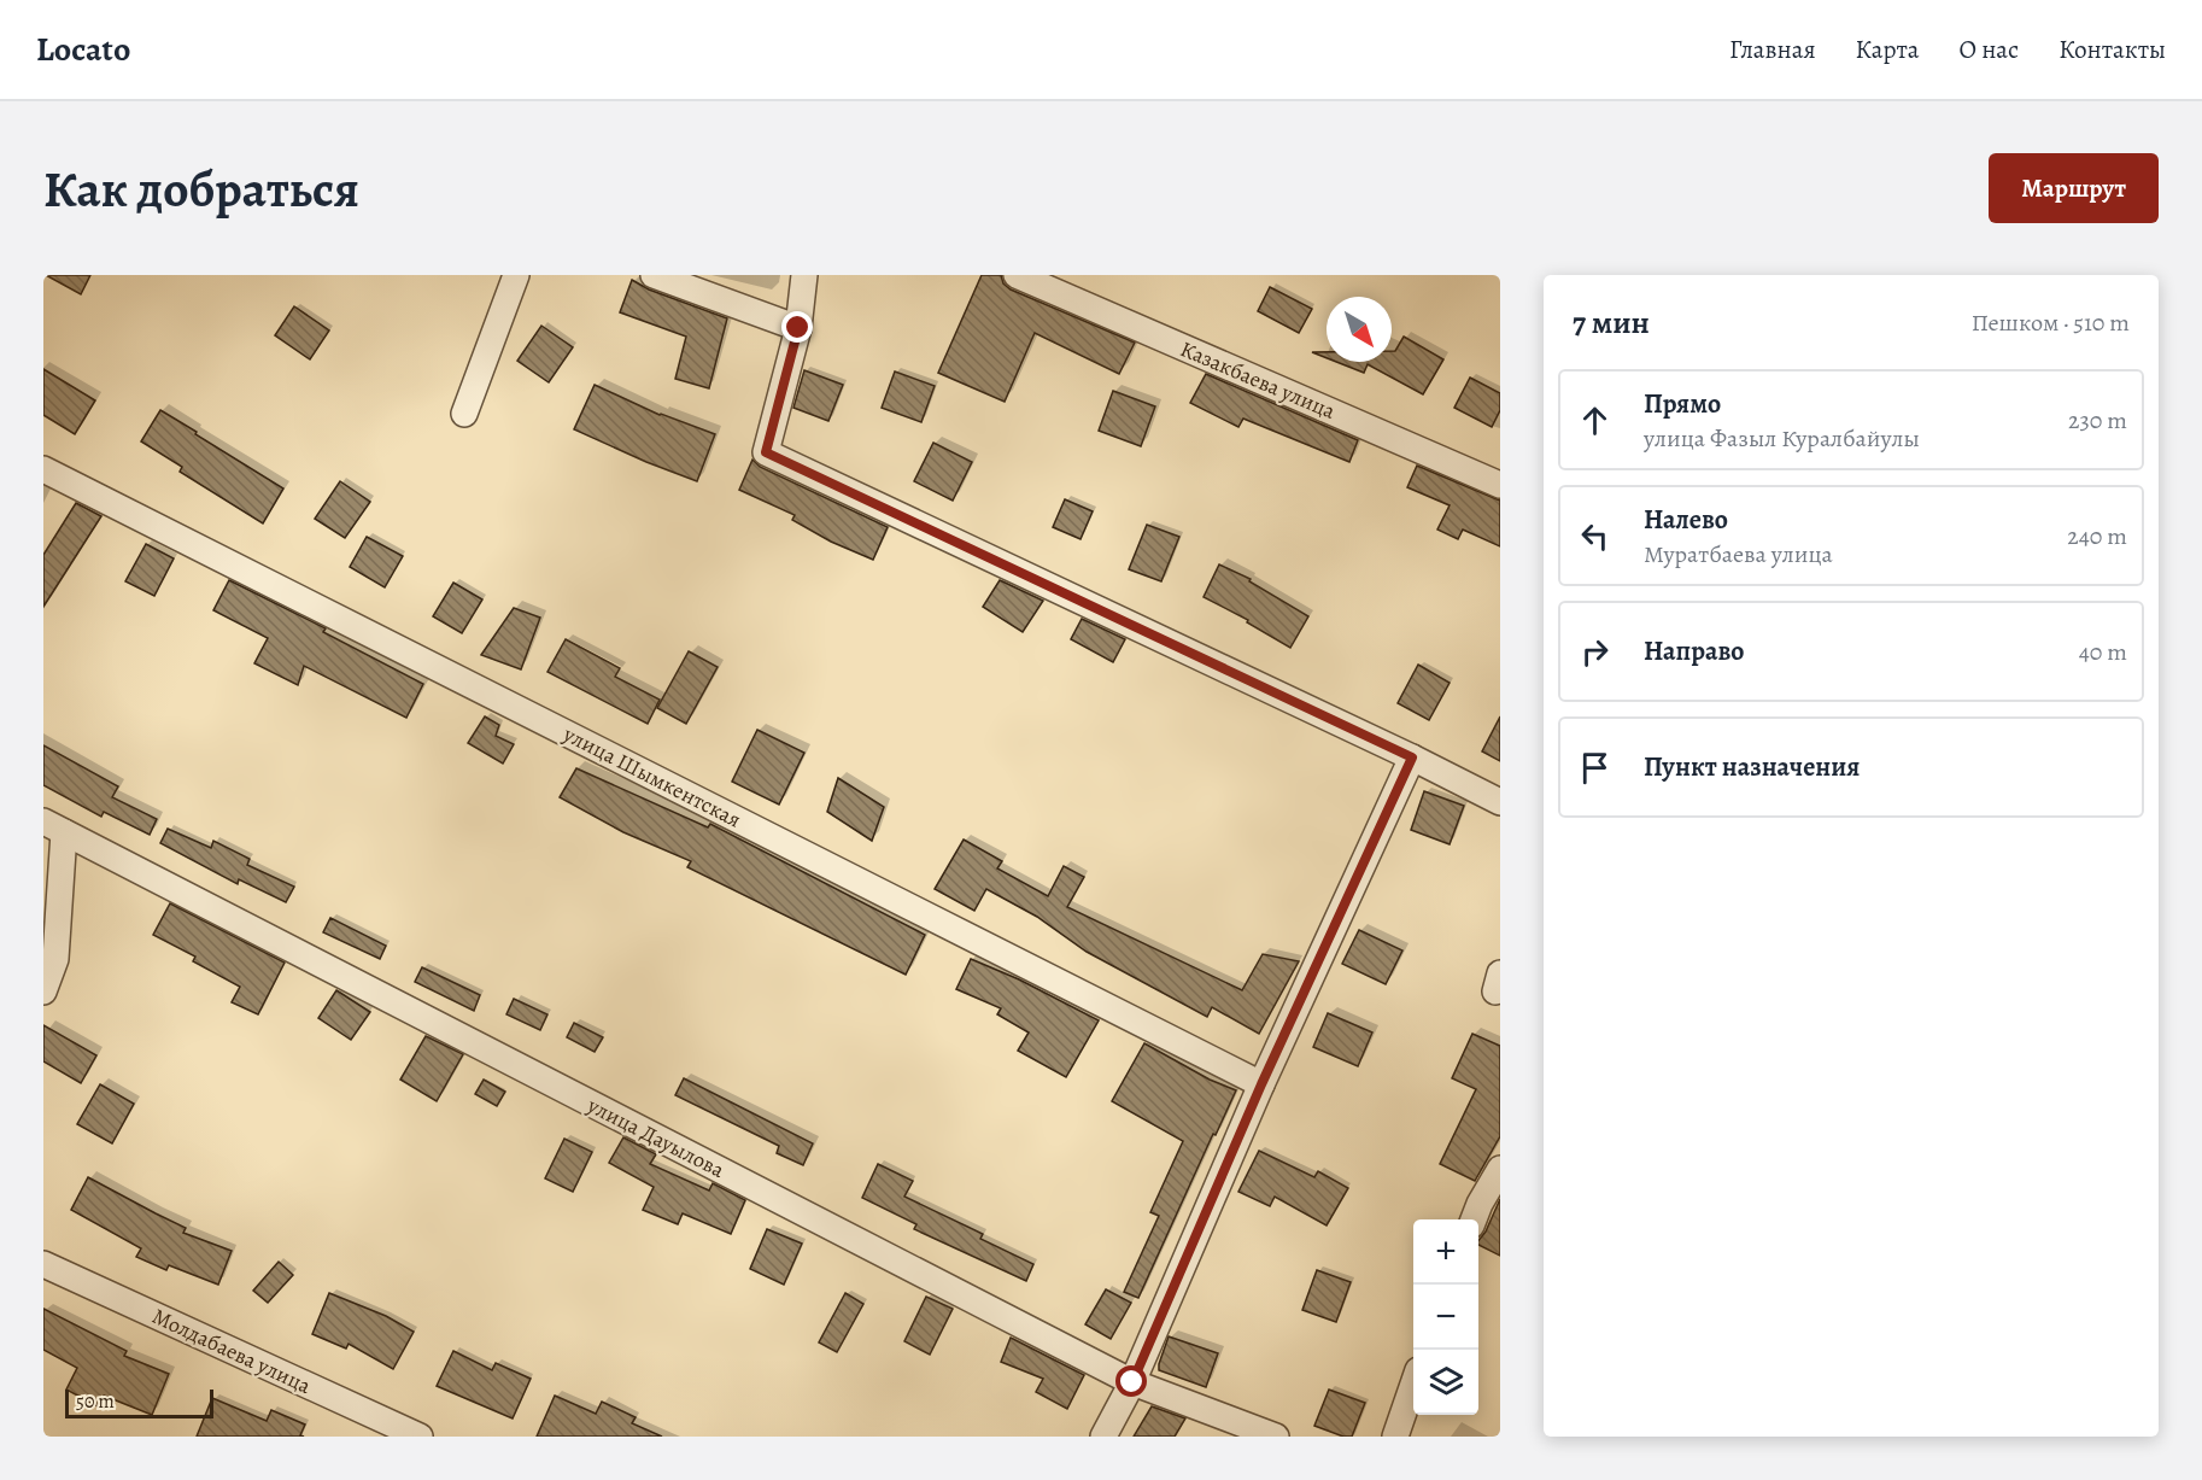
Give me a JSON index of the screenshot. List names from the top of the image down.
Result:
{
  "streets": {
    "street": [
      "Казакбаева улица",
      "улица Шымкентская",
      "улица Дауылова",
      "Молдабаева улица"
    ]
  },
  "scale_bar": "50 m",
  "north": "bottom right",
  "page": {
    "header": "Locato",
    "nav": [
      "Главная",
      "Карта",
      "О нас",
      "Контакты"
    ],
    "buttons": "Маршрут",
    "title": "Как добраться",
    "heading": ["7 мин", "Пешком · 510 m"],
    "list": [
      ["Прямо", "улица Фазыл Куралбайулы", "230 m"],
      ["Налево", "Муратбаева улица", "240 m"],
      ["Направо", "40 m"],
      "Пункт назначения"
    ],
    "map_buttons": ["+", "−"],
    "scale": "50 m"
  }
}
